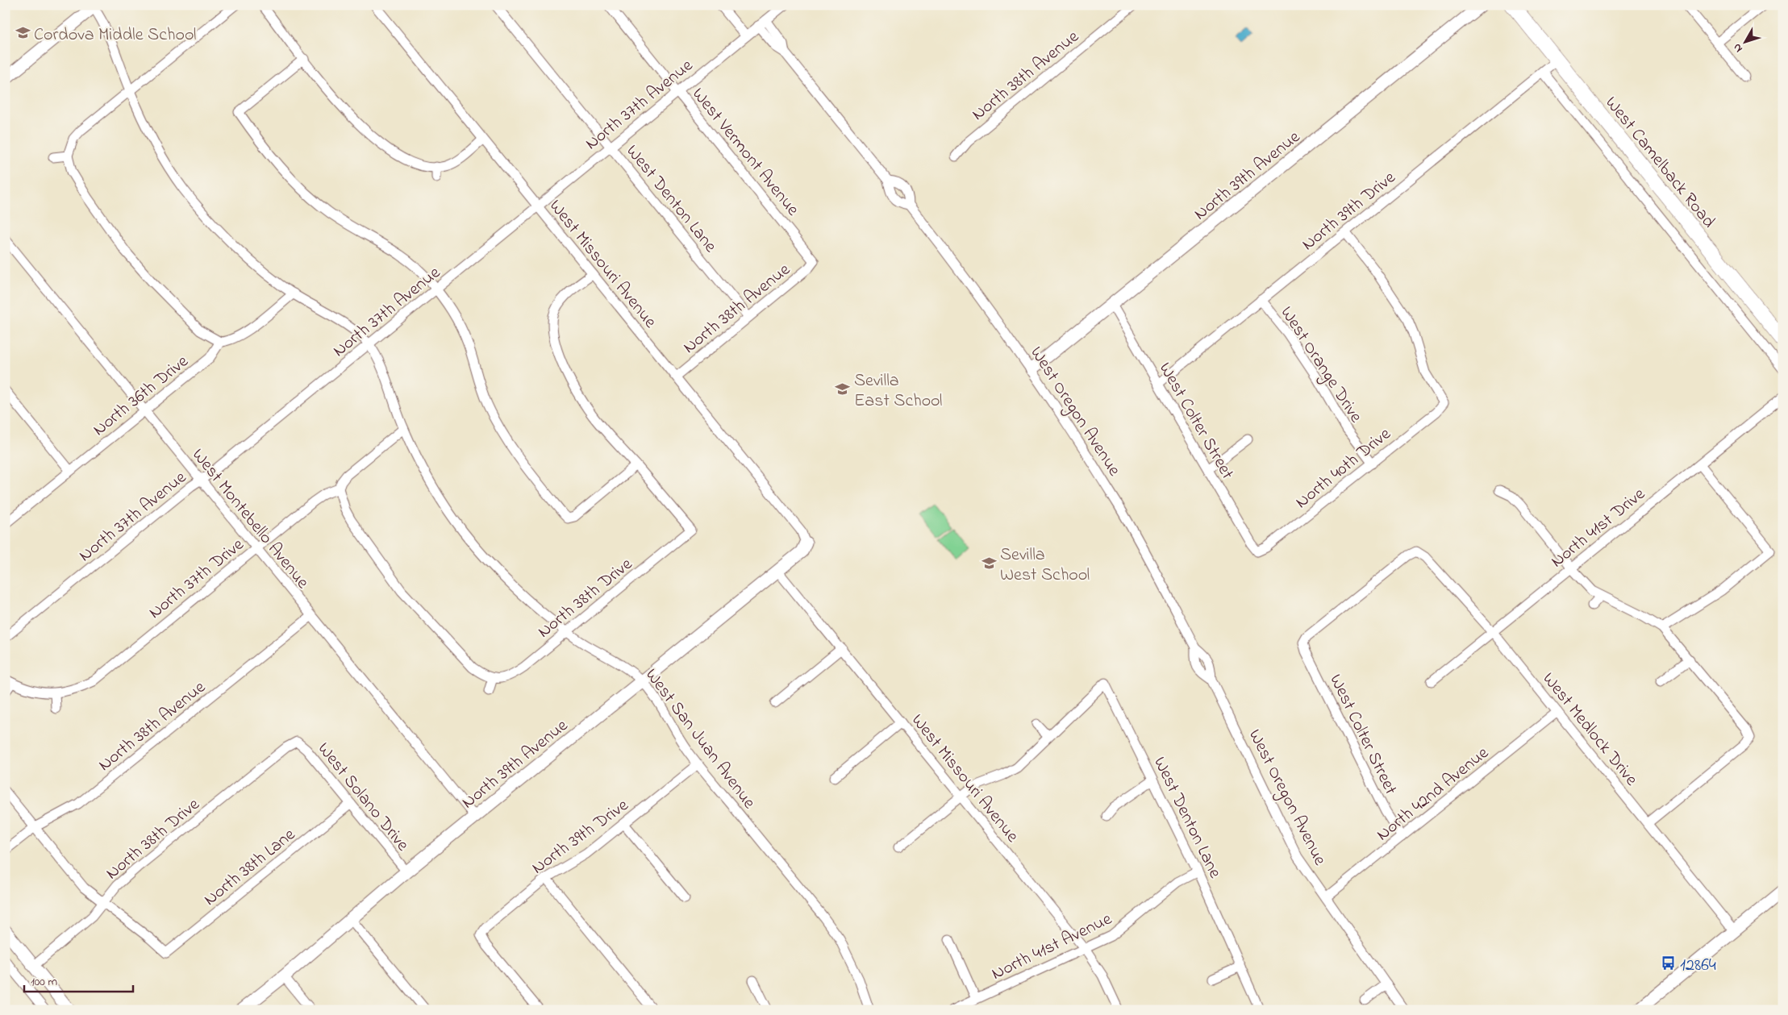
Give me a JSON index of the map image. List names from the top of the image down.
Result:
{
  "streets": {
    "main road": ["West Camelback Road"],
    "street": [
      "North 38th Avenue",
      "North 37th Avenue",
      "West Vermont Avenue",
      "North 39th Avenue",
      "West Denton Lane",
      "North 39th Drive",
      "West Missouri Avenue",
      "West Orange Drive",
      "North 36th Drive",
      "West Oregon Avenue",
      "West Colter Street",
      "North 40th Drive",
      "West Montebello Avenue",
      "North 41st Drive",
      "North 37th Drive",
      "North 38th Drive",
      "West Medlock Drive",
      "West San Juan Avenue",
      "North 42nd Avenue",
      "West Solano Drive",
      "North 38th Lane",
      "North 41st Avenue"
    ]
  },
  "crossings": [
    ["North 38th Avenue", "West Vermont Avenue"],
    ["North 38th Avenue", "West Denton Lane"],
    ["North 38th Avenue", "West Missouri Avenue"],
    ["North 38th Avenue", "West Montebello Avenue"],
    ["North 37th Avenue", "West Vermont Avenue"],
    ["North 37th Avenue", "West Denton Lane"],
    ["North 37th Avenue", "West Missouri Avenue"],
    ["North 37th Avenue", "West Oregon Avenue"],
    ["North 37th Avenue", "West Montebello Avenue"],
    ["North 37th Avenue", "West San Juan Avenue"],
    ["West Camelback Road", "North 39th Drive"],
    ["North 39th Avenue", "West Missouri Avenue"],
    ["North 39th Avenue", "West Oregon Avenue"],
    ["North 39th Avenue", "West Colter Street"],
    ["North 39th Avenue", "West Montebello Avenue"],
    ["North 39th Avenue", "West San Juan Avenue"],
    ["North 39th Avenue", "West Solano Drive"],
    ["West Denton Lane", "North 41st Avenue"],
    ["North 39th Drive", "West Orange Drive"],
    ["North 39th Drive", "West Colter Street"],
    ["North 39th Drive", "North 40th Drive"],
    ["North 39th Drive", "West San Juan Avenue"],
    ["West Missouri Avenue", "North 41st Avenue"],
    ["West Orange Drive", "North 40th Drive"],
    ["North 36th Drive", "West Montebello Avenue"],
    ["West Oregon Avenue", "North 42nd Avenue"],
    ["West Colter Street", "North 40th Drive"],
    ["West Colter Street", "West Medlock Drive"],
    ["West Colter Street", "North 42nd Avenue"],
    ["West Montebello Avenue", "North 37th Drive"],
    ["North 41st Drive", "West Medlock Drive"],
    ["North 38th Drive", "West San Juan Avenue"],
    ["North 38th Drive", "West Solano Drive"],
    ["North 38th Drive", "North 38th Lane"],
    ["West Medlock Drive", "North 42nd Avenue"],
    ["West Solano Drive", "North 38th Lane"]
  ],
  "places": {
    "school or university": ["Cordova Middle School", "Sevilla East School", "Sevilla West School"],
    "bus stop": ["12864"]
  },
  "scale_bar": "100 m",
  "north": "bottom left"
}
